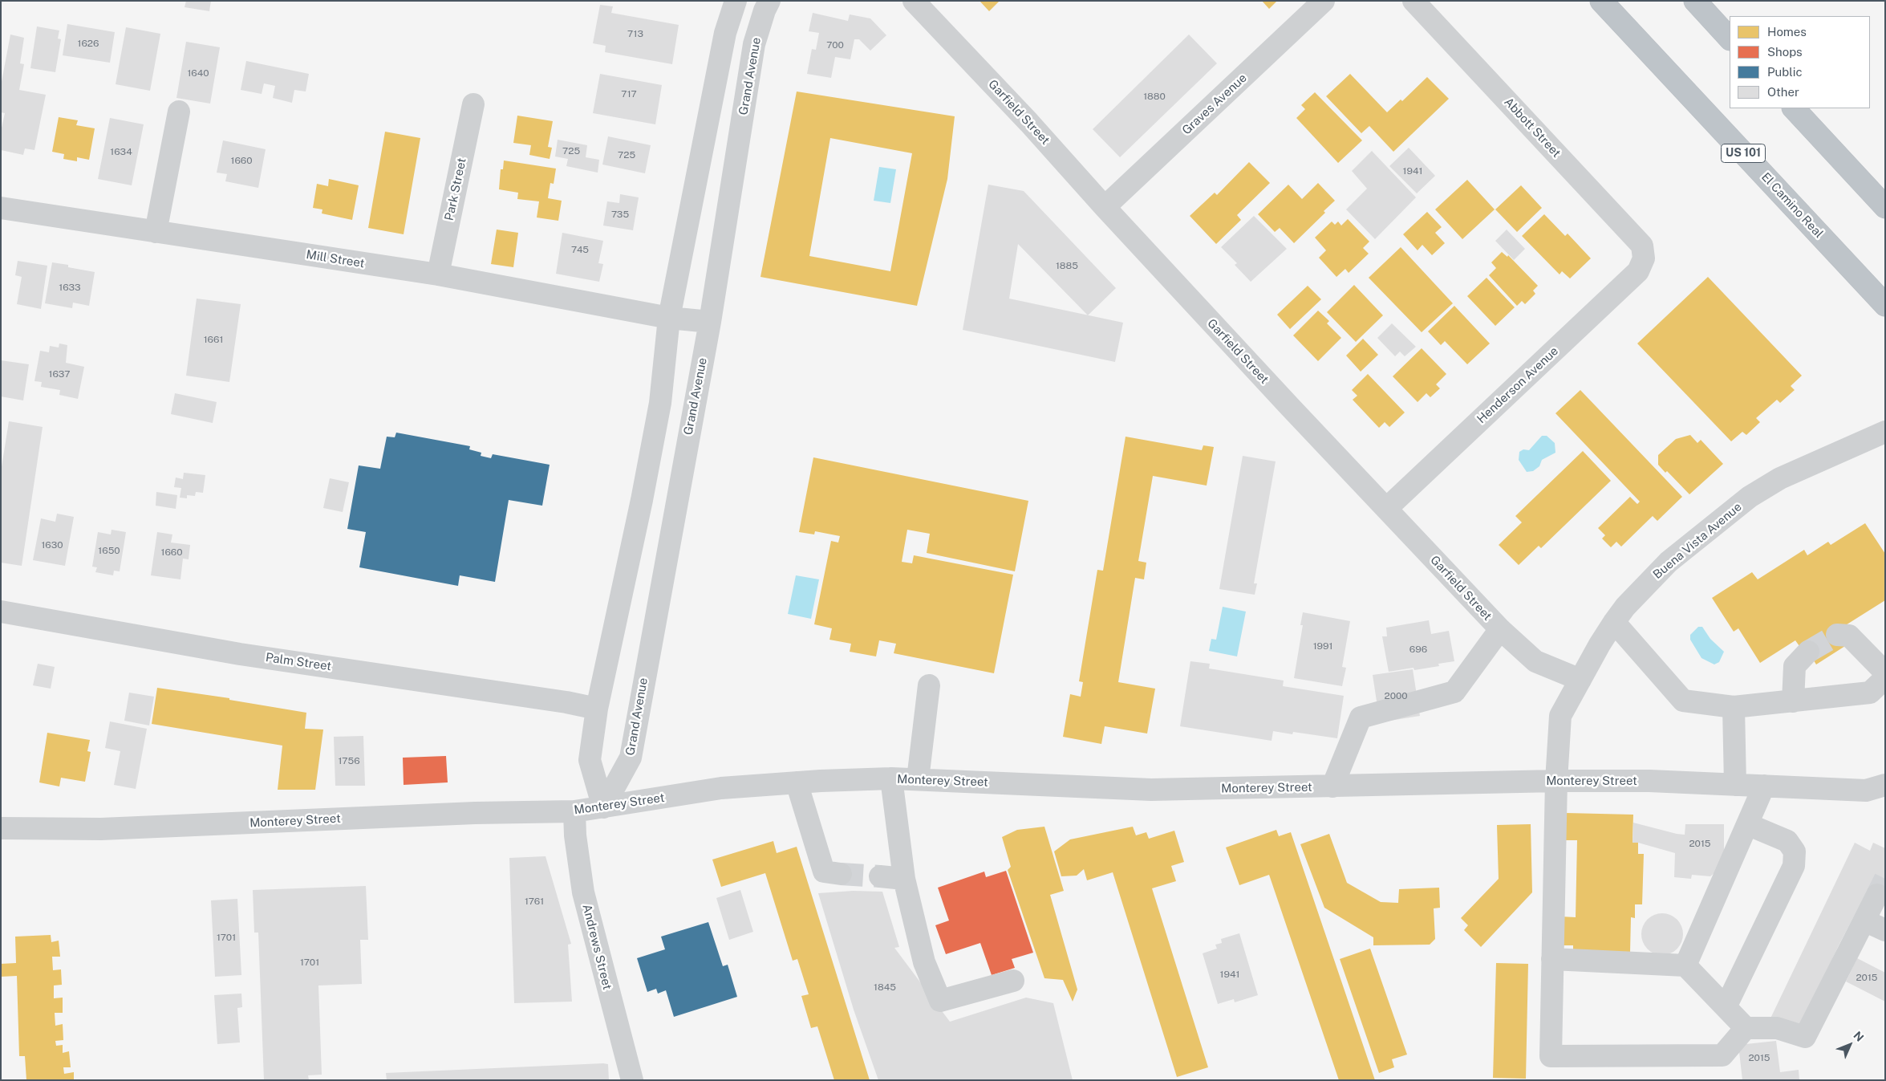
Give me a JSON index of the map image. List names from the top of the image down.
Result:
{
  "streets": {
    "highway": ["US 101", "El Camino Real"],
    "street": [
      "Grand Avenue",
      "Graves Avenue",
      "Garfield Street",
      "Abbott Street",
      "Park Street",
      "Mill Street",
      "Henderson Avenue",
      "Buena Vista Avenue",
      "Palm Street",
      "Monterey Street",
      "Andrews Street"
    ]
  },
  "crossings": [
    ["Grand Avenue", "Mill Street"],
    ["Grand Avenue", "Monterey Street"],
    ["Graves Avenue", "Garfield Street"],
    ["Garfield Street", "Henderson Avenue"],
    ["Garfield Street", "Buena Vista Avenue"],
    ["Abbott Street", "Henderson Avenue"],
    ["Park Street", "Mill Street"],
    ["Buena Vista Avenue", "Monterey Street"],
    ["Monterey Street", "Andrews Street"]
  ],
  "house_numbers": [
    "713",
    "1626",
    "700",
    "1640",
    "717",
    "1880",
    "725",
    "1634",
    "725",
    "1660",
    "1941",
    "735",
    "745",
    "1885",
    "1633",
    "1661",
    "1637",
    "1630",
    "1650",
    "1660",
    "1991",
    "696",
    "2000",
    "1756",
    "2015",
    "1761",
    "1701",
    "1701",
    "1941",
    "2015",
    "1845",
    "2015"
  ],
  "legend": [
    "Homes",
    "Shops",
    "Public",
    "Other"
  ],
  "north": "top right"
}
